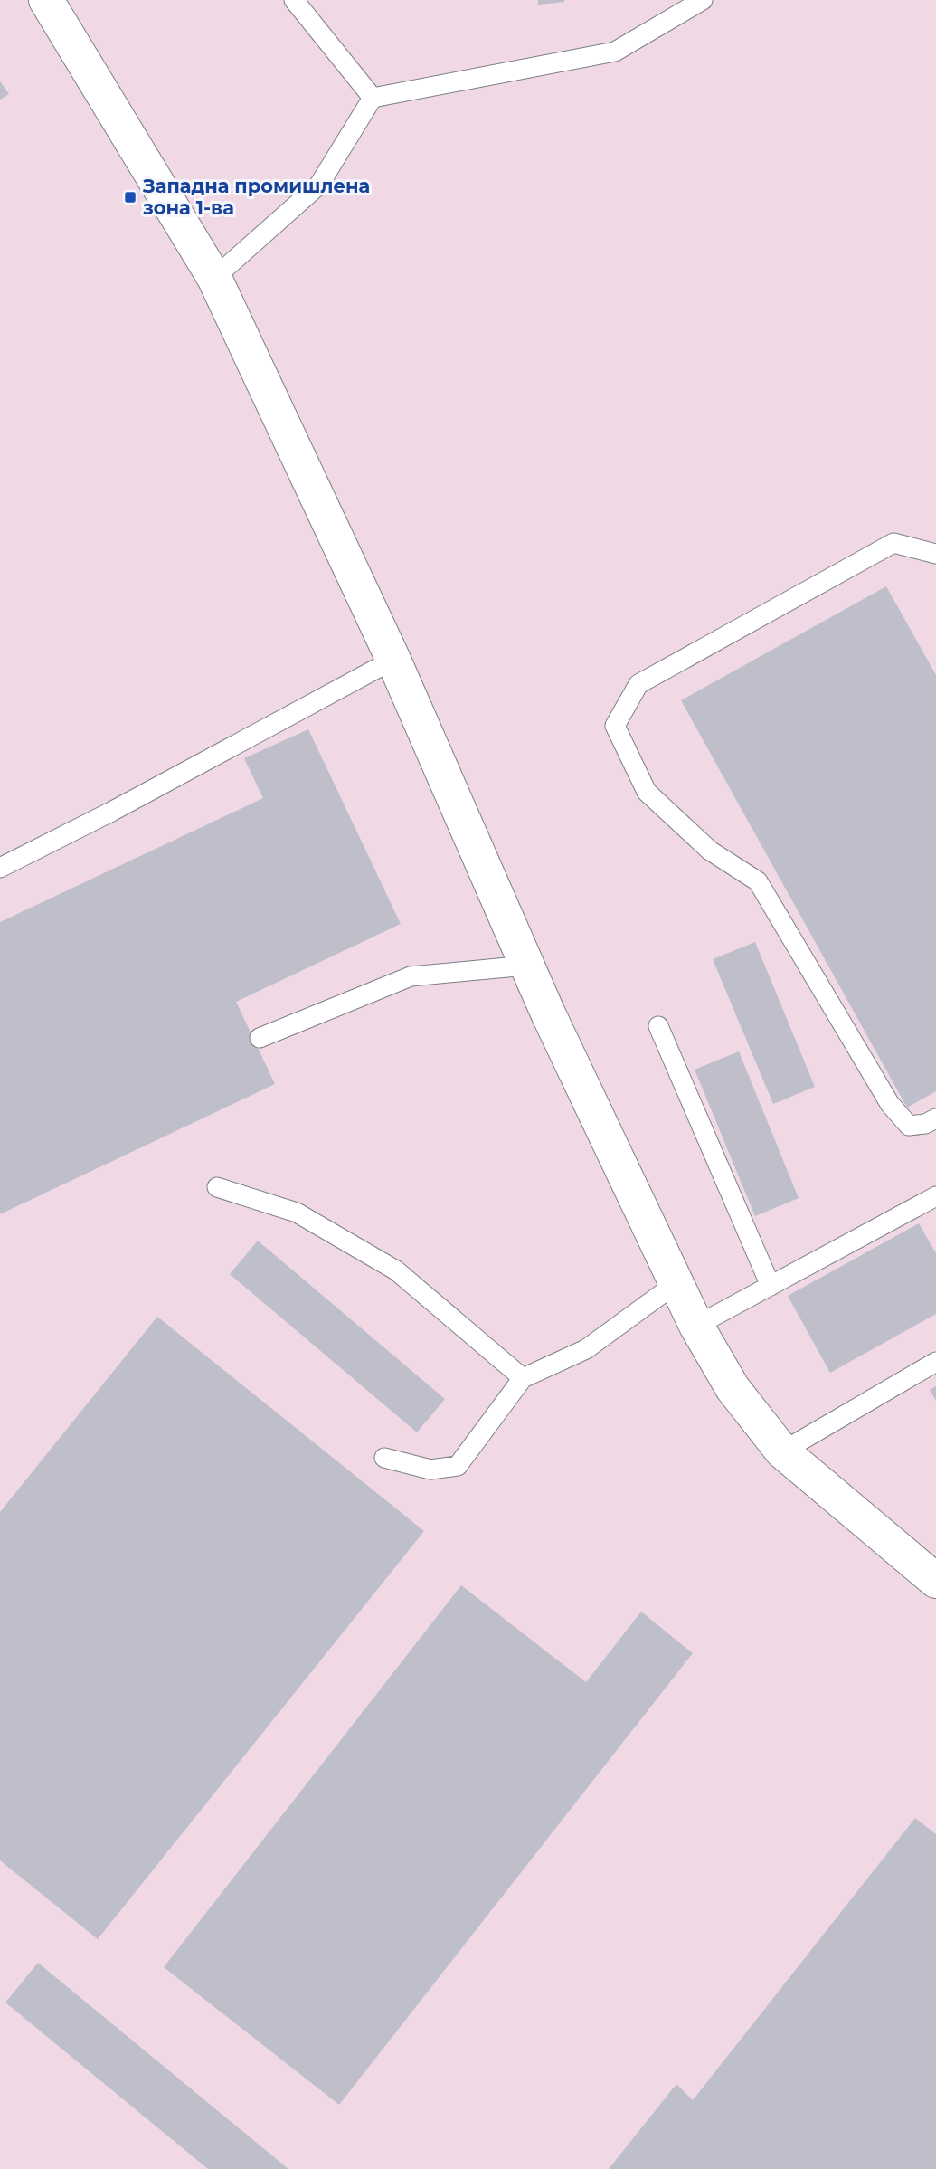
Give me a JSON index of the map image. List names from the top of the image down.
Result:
{
  "places": {
    "transit": ["Западна промишлена зона 1-ва"]
  }
}
